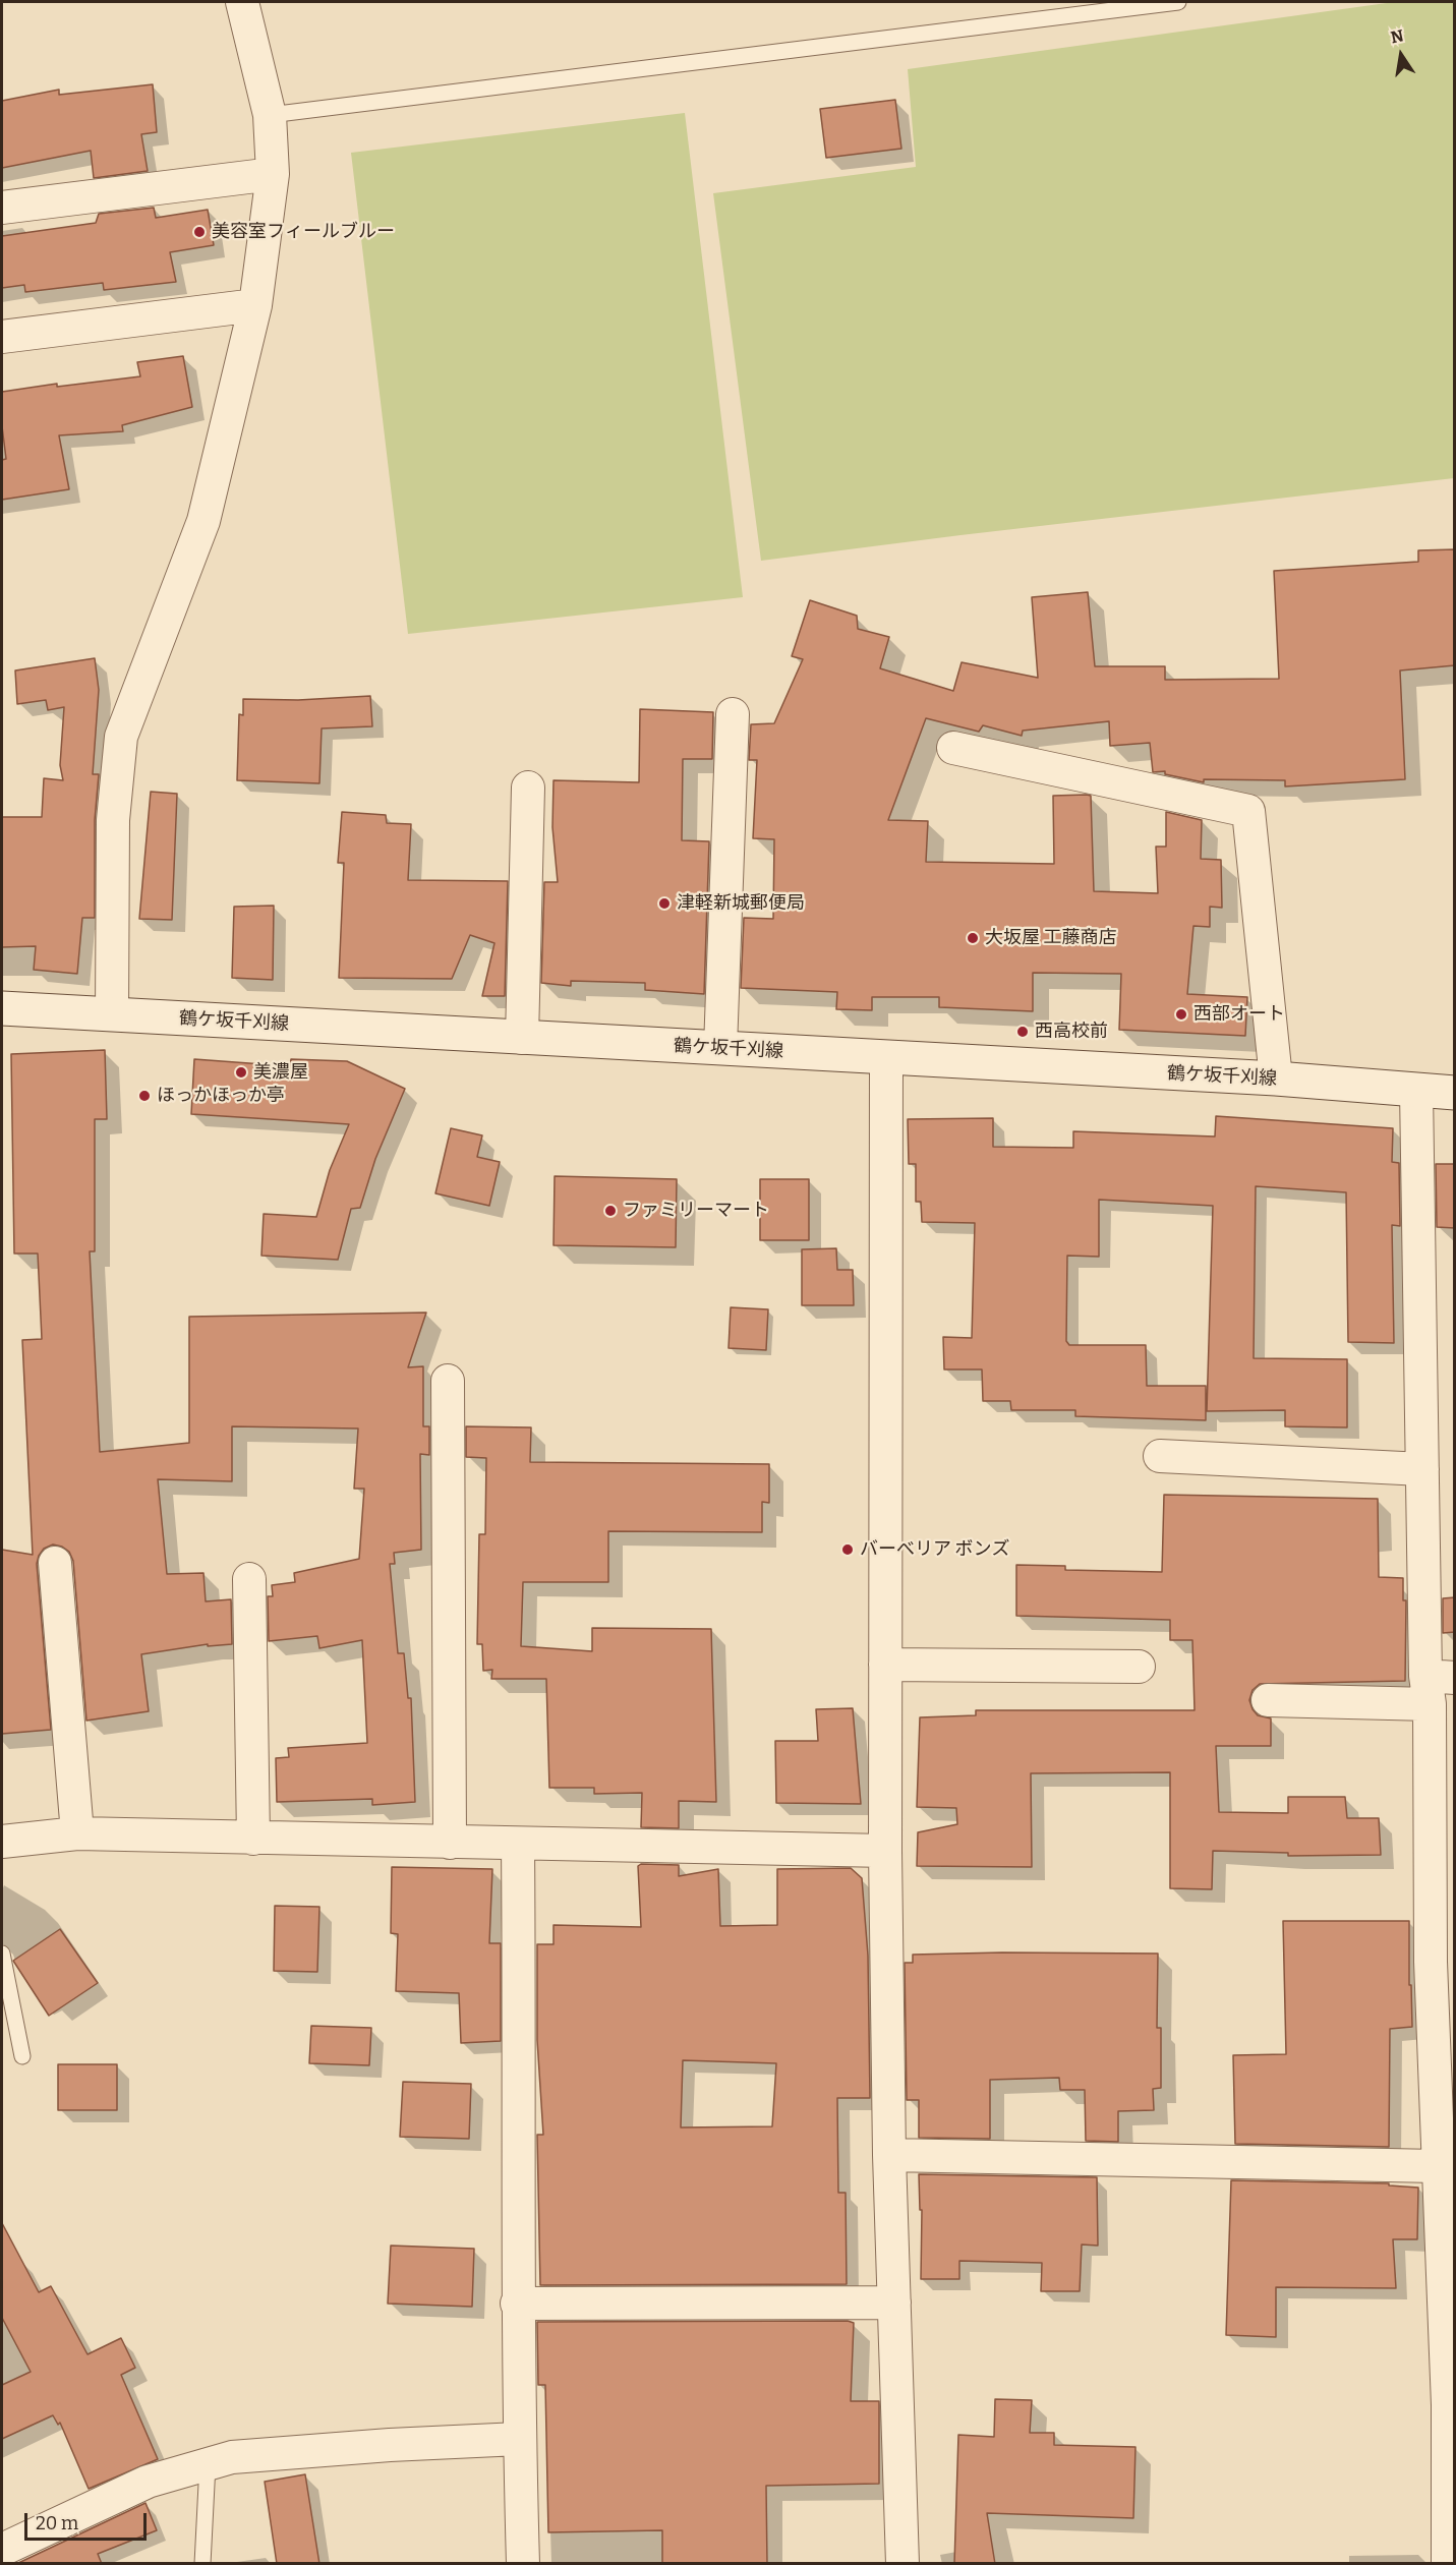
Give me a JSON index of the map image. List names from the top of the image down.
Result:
{
  "streets": {
    "main road": ["鶴ケ坂千刈線"]
  },
  "places": [
    "美容室フィールブルー",
    "津軽新城郵便局",
    "大坂屋 工藤商店",
    "西部オート",
    "西高校前",
    "美濃屋",
    "ほっかほっか亭",
    "ファミリーマート",
    "バーべリア ボンズ"
  ],
  "scale_bar": "20 m",
  "north": "top"
}
